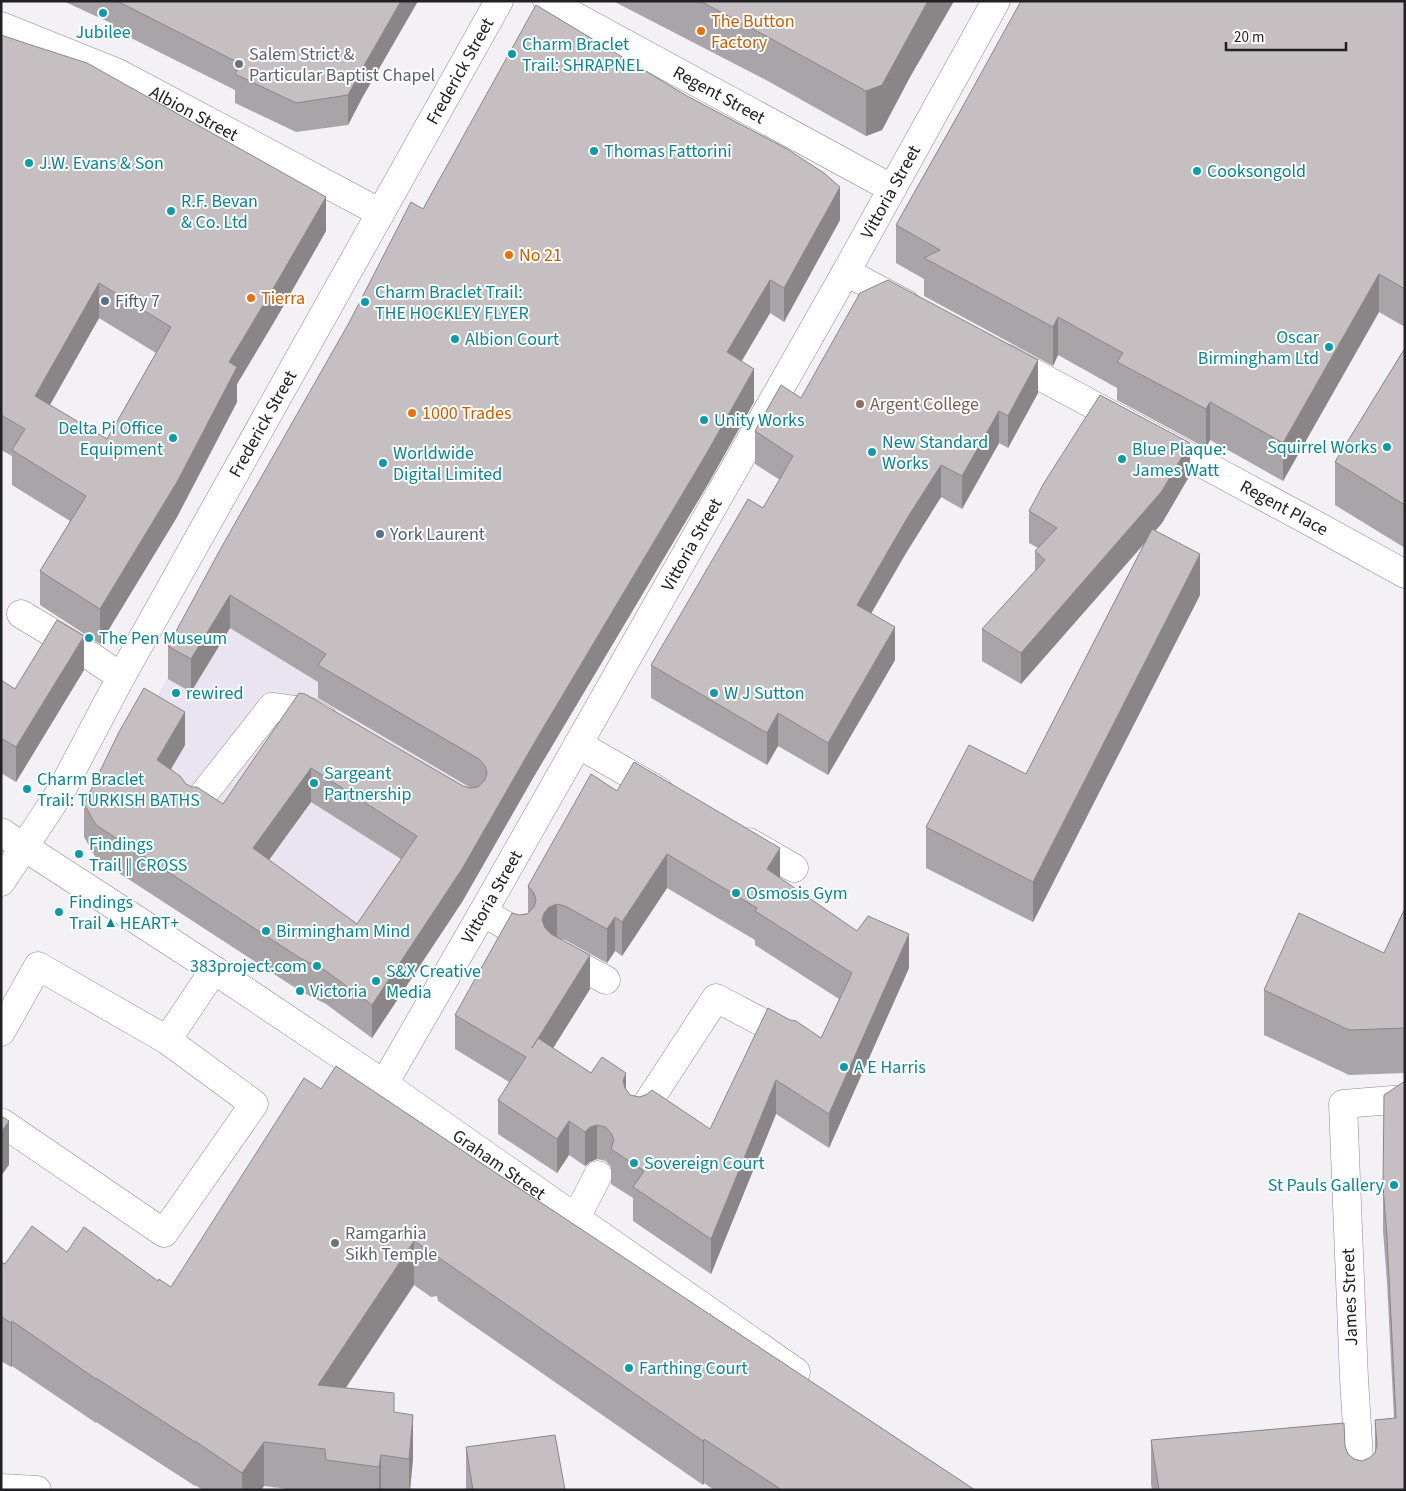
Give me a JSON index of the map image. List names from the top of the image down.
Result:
{
  "streets": {
    "street": [
      "Frederick Street",
      "Regent Street",
      "Albion Street",
      "Vittoria Street",
      "Regent Place",
      "Graham Street",
      "James Street"
    ]
  },
  "crossings": [
    ["Frederick Street", "Albion Street"],
    ["Frederick Street", "Graham Street"],
    ["Regent Street", "Vittoria Street"],
    ["Vittoria Street", "Graham Street"]
  ],
  "places": [
    "Jubilee",
    "The Button Factory",
    "Charm Braclet Trail: SHRAPNEL",
    "Salem Strict & Particular Baptist Chapel",
    "Thomas Fattorini",
    "J.W. Evans & Son",
    "Cooksongold",
    "R.F. Bevan & Co. Ltd",
    "No 21",
    "Tierra",
    "Fifty 7",
    "Charm Braclet Trail: THE HOCKLEY FLYER",
    "Albion Court",
    "Oscar Birmingham Ltd",
    "Argent College",
    "1000 Trades",
    "Unity Works",
    "Delta Pi Office Equipment",
    "Squirrel Works",
    "New Standard Works",
    "Blue Plaque: James Watt",
    "Worldwide Digital Limited",
    "York Laurent",
    "The Pen Museum",
    "rewired",
    "W J Sutton",
    "Sargeant Partnership",
    "Charm Braclet Trail: TURKISH BATHS",
    "Findings Trail ‖ CROSS",
    "Osmosis Gym",
    "Findings Trail ▲ HEART+",
    "Birmingham Mind",
    "383project.com",
    "S&X Creative Media",
    "Victoria",
    "A E Harris",
    "Sovereign Court",
    "St Pauls Gallery",
    "Ramgarhia Sikh Temple",
    "Farthing Court"
  ],
  "scale_bar": "20 m"
}
